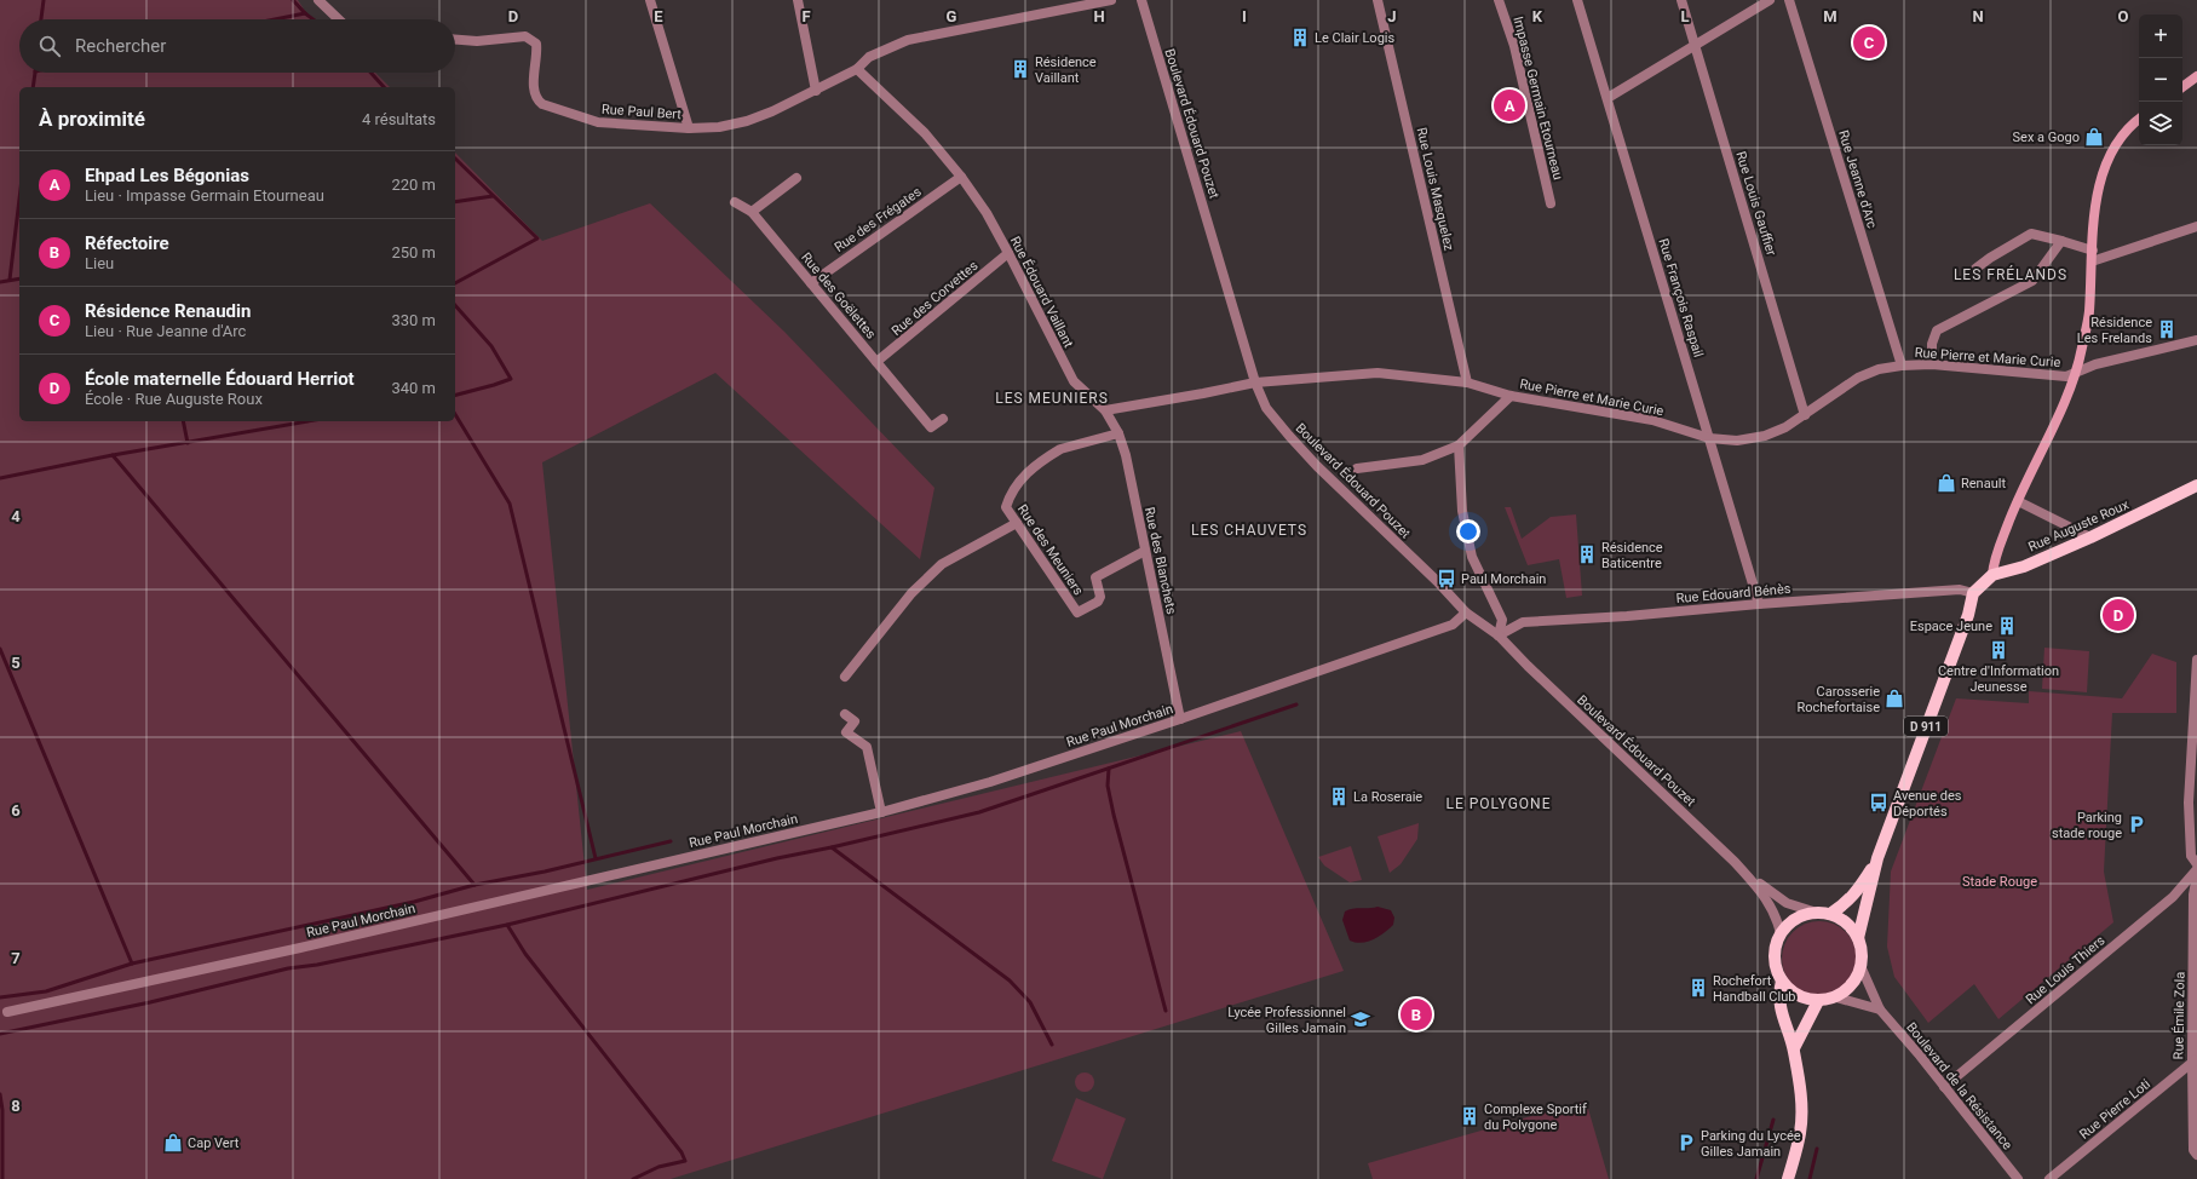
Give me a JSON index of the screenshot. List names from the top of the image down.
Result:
{
  "streets": {
    "main road": ["Rue Auguste Roux", "D 911"],
    "street": [
      "Impasse Germain Etourneau",
      "Rue Paul Bert",
      "Boulevard Édouard Pouzet",
      "Rue Jeanne d'Arc",
      "Rue Louis Masquelez",
      "Rue Louis Gauffier",
      "Rue des Frégates",
      "Rue Édouard Vaillant",
      "Rue des Goëlettes",
      "Rue des Corvettes",
      "Rue François Raspail",
      "Rue Pierre et Marie Curie",
      "Rue des Meuniers",
      "Rue des Blanchets",
      "Rue Edouard Bénès",
      "Rue Paul Morchain",
      "Rue Louis Thiers",
      "Rue Émile Zola",
      "Boulevard de la Résistance",
      "Rue Pierre Loti"
    ]
  },
  "crossings": [
    ["Rue Paul Bert", "Rue Édouard Vaillant"],
    ["Boulevard Édouard Pouzet", "Rue Pierre et Marie Curie"],
    ["Boulevard Édouard Pouzet", "Rue Edouard Bénès"],
    ["Boulevard Édouard Pouzet", "Rue Paul Morchain"],
    ["Boulevard Édouard Pouzet", "D 911"],
    ["Boulevard Édouard Pouzet", "Boulevard de la Résistance"],
    ["Rue Jeanne d'Arc", "Rue Pierre et Marie Curie"],
    ["Rue Louis Masquelez", "Rue Pierre et Marie Curie"],
    ["Rue Louis Gauffier", "Rue Pierre et Marie Curie"],
    ["Rue des Frégates", "Rue Édouard Vaillant"],
    ["Rue des Frégates", "Rue des Goëlettes"],
    ["Rue Édouard Vaillant", "Rue des Corvettes"],
    ["Rue Édouard Vaillant", "Rue des Blanchets"],
    ["Rue des Goëlettes", "Rue des Corvettes"],
    ["Rue François Raspail", "Rue Pierre et Marie Curie"],
    ["Rue François Raspail", "Rue Edouard Bénès"],
    ["Rue Auguste Roux", "Rue Edouard Bénès"],
    ["Rue Auguste Roux", "D 911"],
    ["Rue des Meuniers", "Rue des Blanchets"],
    ["Rue des Blanchets", "Rue Paul Morchain"],
    ["Rue Edouard Bénès", "D 911"],
    ["D 911", "Boulevard de la Résistance"],
    ["Rue Louis Thiers", "Boulevard de la Résistance"],
    ["Rue Émile Zola", "Rue Pierre Loti"]
  ],
  "districts": [
    "LES FRÉLANDS",
    "LES MEUNIERS",
    "LES CHAUVETS",
    "LE POLYGONE"
  ],
  "parks": ["Stade Rouge"],
  "places": {
    "building": [
      "Le Clair Logis",
      "Résidence Vaillant",
      "Résidence Les Frelands",
      "Résidence Baticentre",
      "Espace Jeune",
      "Centre d'Information Jeunesse",
      "La Roseraie",
      "Rochefort Handball Club",
      "Complexe Sportif du Polygone"
    ],
    "shop": [
      "Sex a Gogo",
      "Renault",
      "Carosserie Rochefortaise",
      "Cap Vert"
    ],
    "bus stop": ["Paul Morchain", "Avenue des Déportés"],
    "parking": ["Parking stade rouge", "Parking du Lycée Gilles Jamain"],
    "school or university": ["Lycée Professionnel Gilles Jamain"]
  },
  "page": {
    "map_buttons": ["+", "−"],
    "search": "Rechercher",
    "pins": [
      "C",
      "A",
      "D",
      "B"
    ],
    "heading": ["À proximité", "4 résultats"],
    "list": [
      {
        "mark": "A",
        "name": "Ehpad Les Bégonias",
        "note": "Lieu · Impasse Germain Etourneau",
        "value": "220 m"
      },
      {
        "mark": "B",
        "name": "Réfectoire",
        "note": "Lieu",
        "value": "250 m"
      },
      {
        "mark": "C",
        "name": "Résidence Renaudin",
        "note": "Lieu · Rue Jeanne d'Arc",
        "value": "330 m"
      },
      {
        "mark": "D",
        "name": "École maternelle Édouard Herriot",
        "note": "École · Rue Auguste Roux",
        "value": "340 m"
      }
    ]
  },
  "grid": {
    "columns": [
      "D",
      "E",
      "F",
      "G",
      "H",
      "I",
      "J",
      "K",
      "L",
      "M",
      "N",
      "O"
    ],
    "rows": [
      "4",
      "5",
      "6",
      "7",
      "8"
    ]
  }
}
